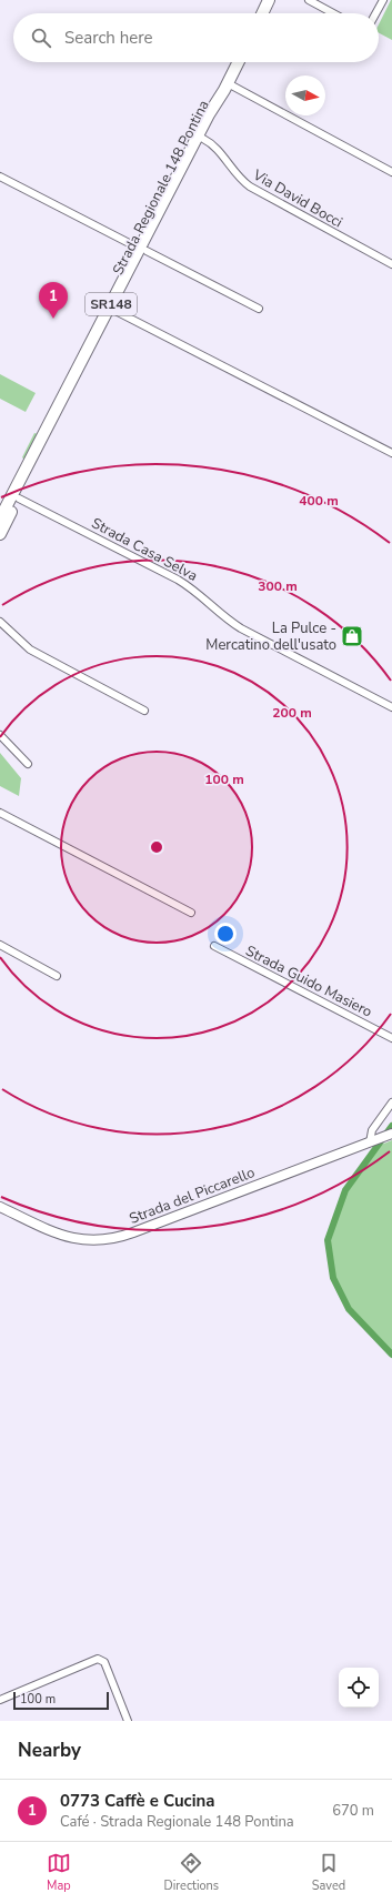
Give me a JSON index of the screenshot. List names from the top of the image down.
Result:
{
  "streets": {
    "main road": ["Strada Regionale 148 Pontina", "SR148"],
    "street": [
      "Via David Bocci",
      "Strada Casa Selva",
      "Strada Guido Masiero",
      "Strada del Piccarello"
    ]
  },
  "crossings": [
    ["Strada Regionale 148 Pontina", "Via David Bocci"],
    ["Strada Regionale 148 Pontina", "Strada Casa Selva"]
  ],
  "places": {
    "shop": ["La Pulce - Mercatino dell'usato"]
  },
  "scale_bar": "100 m",
  "north": "right",
  "page": {
    "search": "Search here",
    "pins": "1",
    "scale": "100 m",
    "heading": "Nearby",
    "list": [
      {
        "mark": "1",
        "name": "0773 Caffè e Cucina",
        "note": "Café · Strada Regionale 148 Pontina",
        "value": "670 m"
      }
    ],
    "nav": ["Map", "Directions", "Saved"]
  },
  "rings": [
    "400 m",
    "300 m",
    "200 m",
    "100 m"
  ]
}
